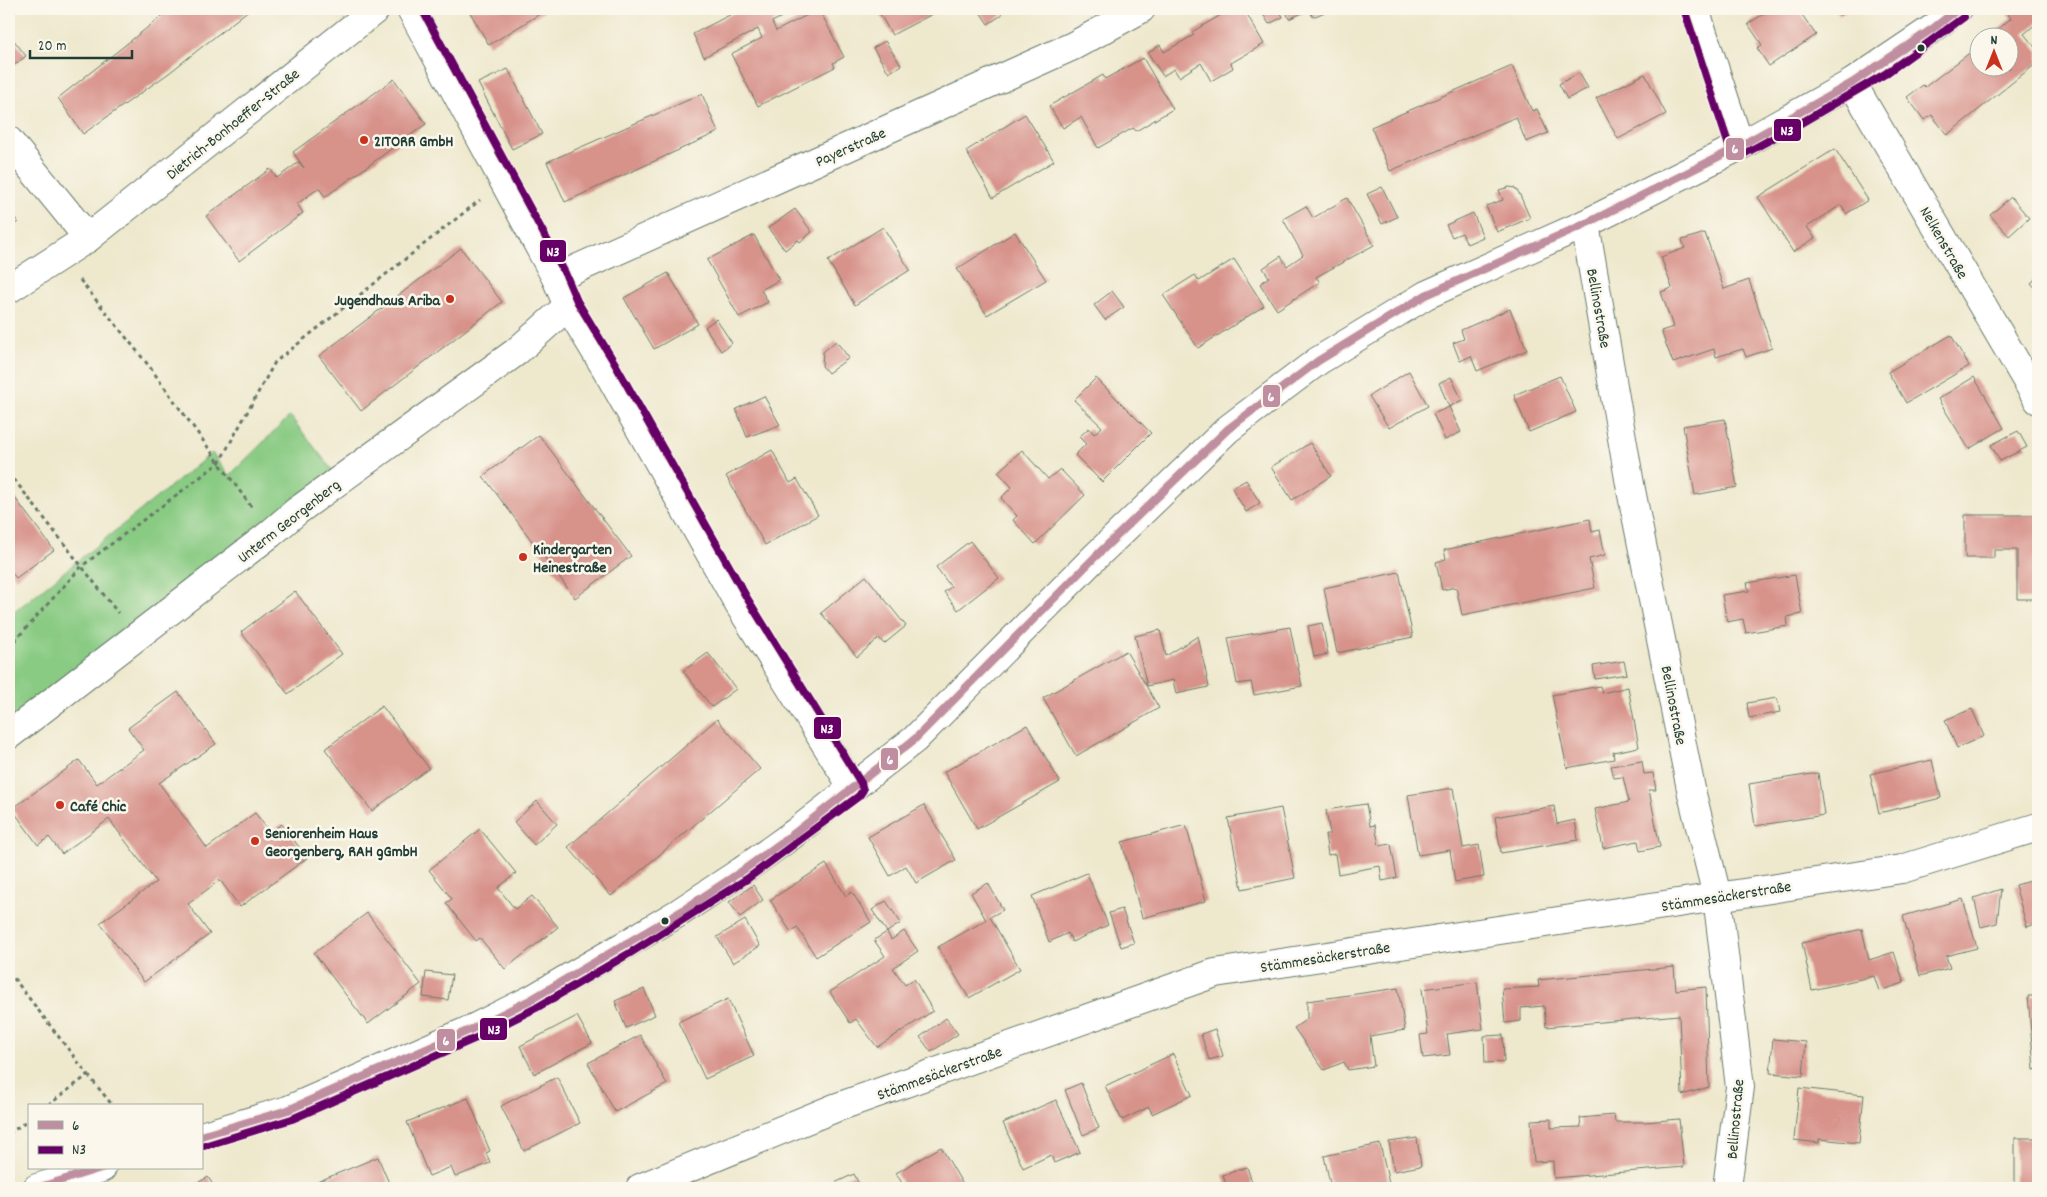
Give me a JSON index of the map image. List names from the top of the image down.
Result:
{
  "streets": {
    "street": [
      "Dietrich-Bonhoeffer-Straße",
      "Payerstraße",
      "Nelkenstraße",
      "Bellinostraße",
      "Unterm Georgenberg",
      "Stämmesäckerstraße"
    ]
  },
  "crossings": [
    ["Bellinostraße", "Stämmesäckerstraße"]
  ],
  "places": [
    "21TORR GmbH",
    "Jugendhaus Ariba",
    "Kindergarten Heinestraße",
    "Café Chic",
    "Seniorenheim Haus Georgenberg, RAH gGmbH"
  ],
  "lines": ["transit line 6", "transit line N3"],
  "legend": ["6", "N3"],
  "scale_bar": "20 m",
  "north": "top"
}
